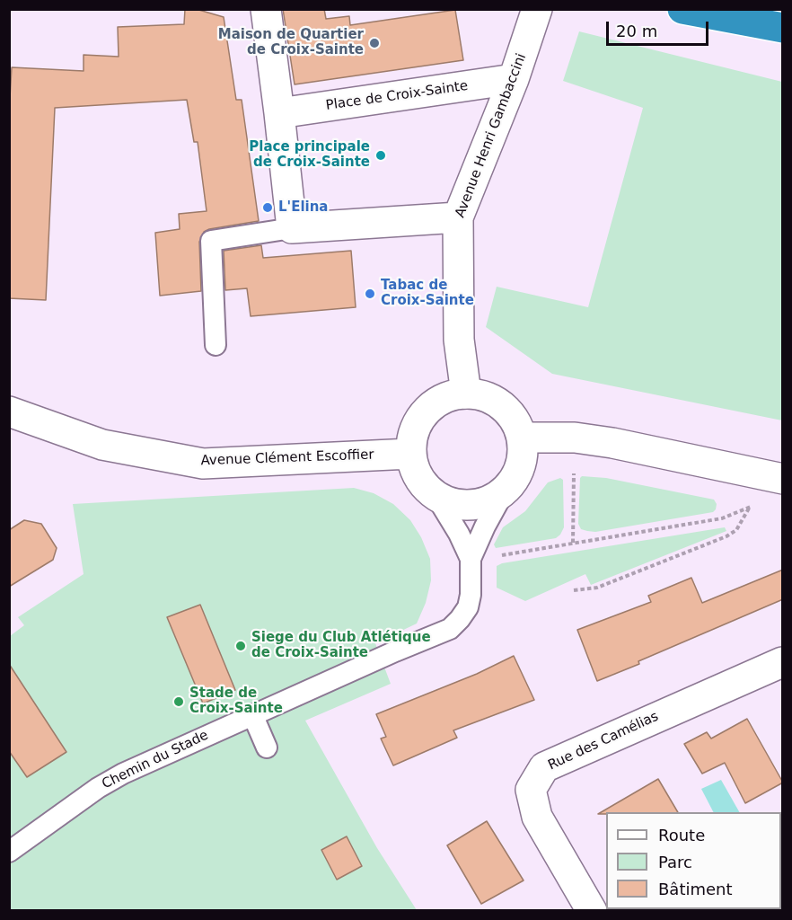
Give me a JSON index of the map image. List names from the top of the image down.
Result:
{
  "streets": {
    "street": [
      "Place de Croix-Sainte",
      "Avenue Henri Gambaccini",
      "Avenue Clément Escoffier",
      "Rue des Camélias"
    ],
    "lane": ["Chemin du Stade"]
  },
  "crossings": [
    ["Place de Croix-Sainte", "Avenue Henri Gambaccini"],
    ["Avenue Henri Gambaccini", "Avenue Clément Escoffier"],
    ["Avenue Henri Gambaccini", "Chemin du Stade"],
    ["Avenue Clément Escoffier", "Chemin du Stade"]
  ],
  "places": [
    "Maison de Quartier de Croix-Sainte",
    "Place principale de Croix-Sainte",
    "L'Elina",
    "Tabac de Croix-Sainte",
    "Siege du Club Atlétique de Croix-Sainte",
    "Stade de Croix-Sainte"
  ],
  "legend": ["Route", "Parc", "Bâtiment"],
  "scale_bar": "20 m"
}
